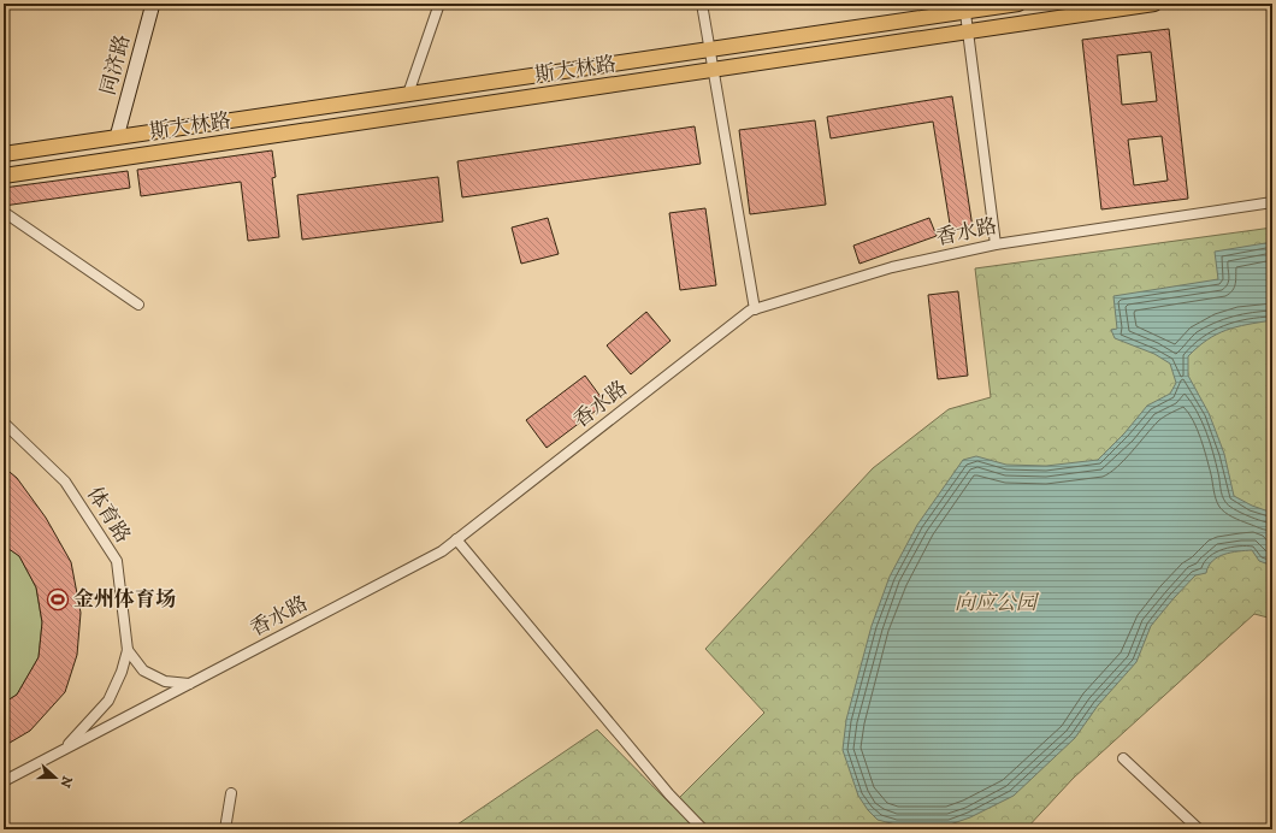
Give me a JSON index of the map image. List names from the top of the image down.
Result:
{
  "streets": {
    "main road": ["斯大林路"],
    "street": ["同济路", "香水路", "体育路"]
  },
  "crossings": [
    ["同济路", "斯大林路"],
    ["香水路", "体育路"]
  ],
  "parks": ["向应公园"],
  "places": {
    "sports": ["金州体育场"]
  },
  "north": "right"
}
